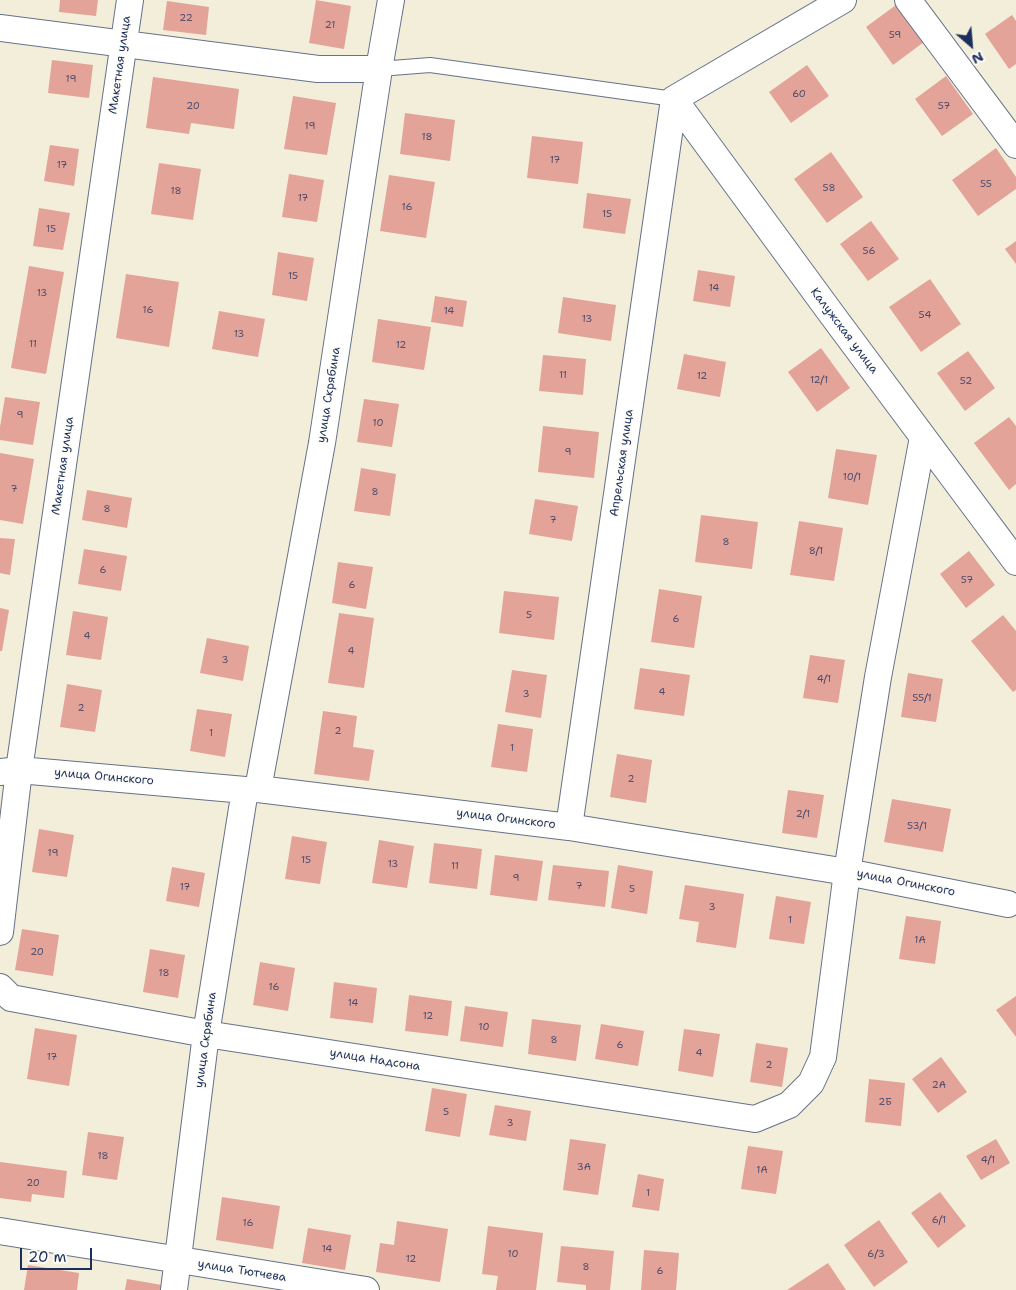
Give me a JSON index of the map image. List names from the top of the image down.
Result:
{
  "streets": {
    "street": [
      "Макетная улица",
      "Калужская улица",
      "улица Скрябина",
      "Апрельская улица",
      "улица Огинского",
      "улица Надсона",
      "улица Тютчева"
    ]
  },
  "crossings": [
    ["Макетная улица", "улица Огинского"],
    ["Калужская улица", "Апрельская улица"],
    ["улица Скрябина", "улица Огинского"],
    ["улица Скрябина", "улица Надсона"],
    ["улица Скрябина", "улица Тютчева"],
    ["Апрельская улица", "улица Огинского"],
    ["улица Огинского", "улица Надсона"]
  ],
  "house_numbers": [
    "22",
    "21",
    "59",
    "19",
    "60",
    "20",
    "57",
    "19",
    "18",
    "17",
    "17",
    "55",
    "58",
    "18",
    "17",
    "16",
    "15",
    "15",
    "56",
    "15",
    "14",
    "13",
    "16",
    "14",
    "54",
    "13",
    "13",
    "11",
    "12",
    "11",
    "12",
    "12/1",
    "52",
    "9",
    "10",
    "9",
    "10/1",
    "7",
    "8",
    "8",
    "7",
    "8",
    "8/1",
    "6",
    "57",
    "6",
    "5",
    "6",
    "4",
    "4",
    "3",
    "4/1",
    "4",
    "3",
    "55/1",
    "2",
    "2",
    "1",
    "1",
    "2",
    "2/1",
    "53/1",
    "19",
    "15",
    "13",
    "11",
    "9",
    "7",
    "17",
    "5",
    "3",
    "1",
    "1А",
    "20",
    "18",
    "16",
    "14",
    "12",
    "10",
    "8",
    "6",
    "4",
    "17",
    "2",
    "2А",
    "2Б",
    "5",
    "3",
    "18",
    "4/1",
    "3А",
    "1А",
    "20",
    "1",
    "6/1",
    "16",
    "14",
    "10",
    "6/3",
    "12",
    "8",
    "6"
  ],
  "scale_bar": "20 m",
  "north": "bottom right"
}
